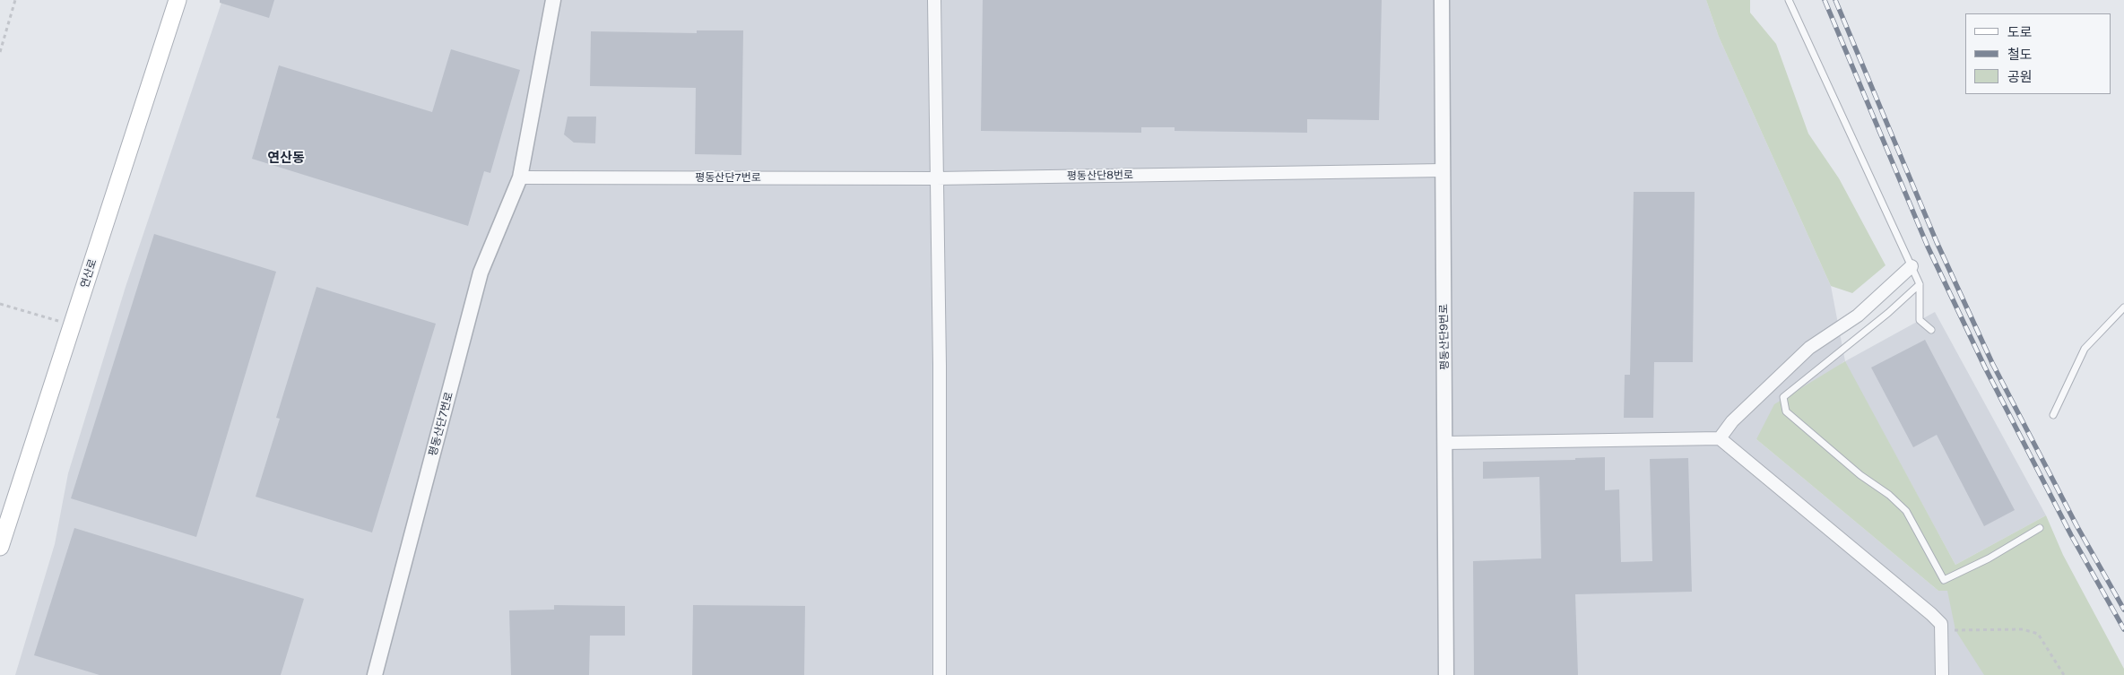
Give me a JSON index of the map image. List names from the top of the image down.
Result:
{
  "streets": {
    "main road": ["연산로"],
    "street": ["평동산단8번로", "평동산단7번로", "평동산단9번로"]
  },
  "crossings": [
    ["평동산단8번로", "평동산단7번로"],
    ["평동산단8번로", "평동산단9번로"]
  ],
  "districts": ["연산동"],
  "legend": ["도로", "철도", "공원"]
}
